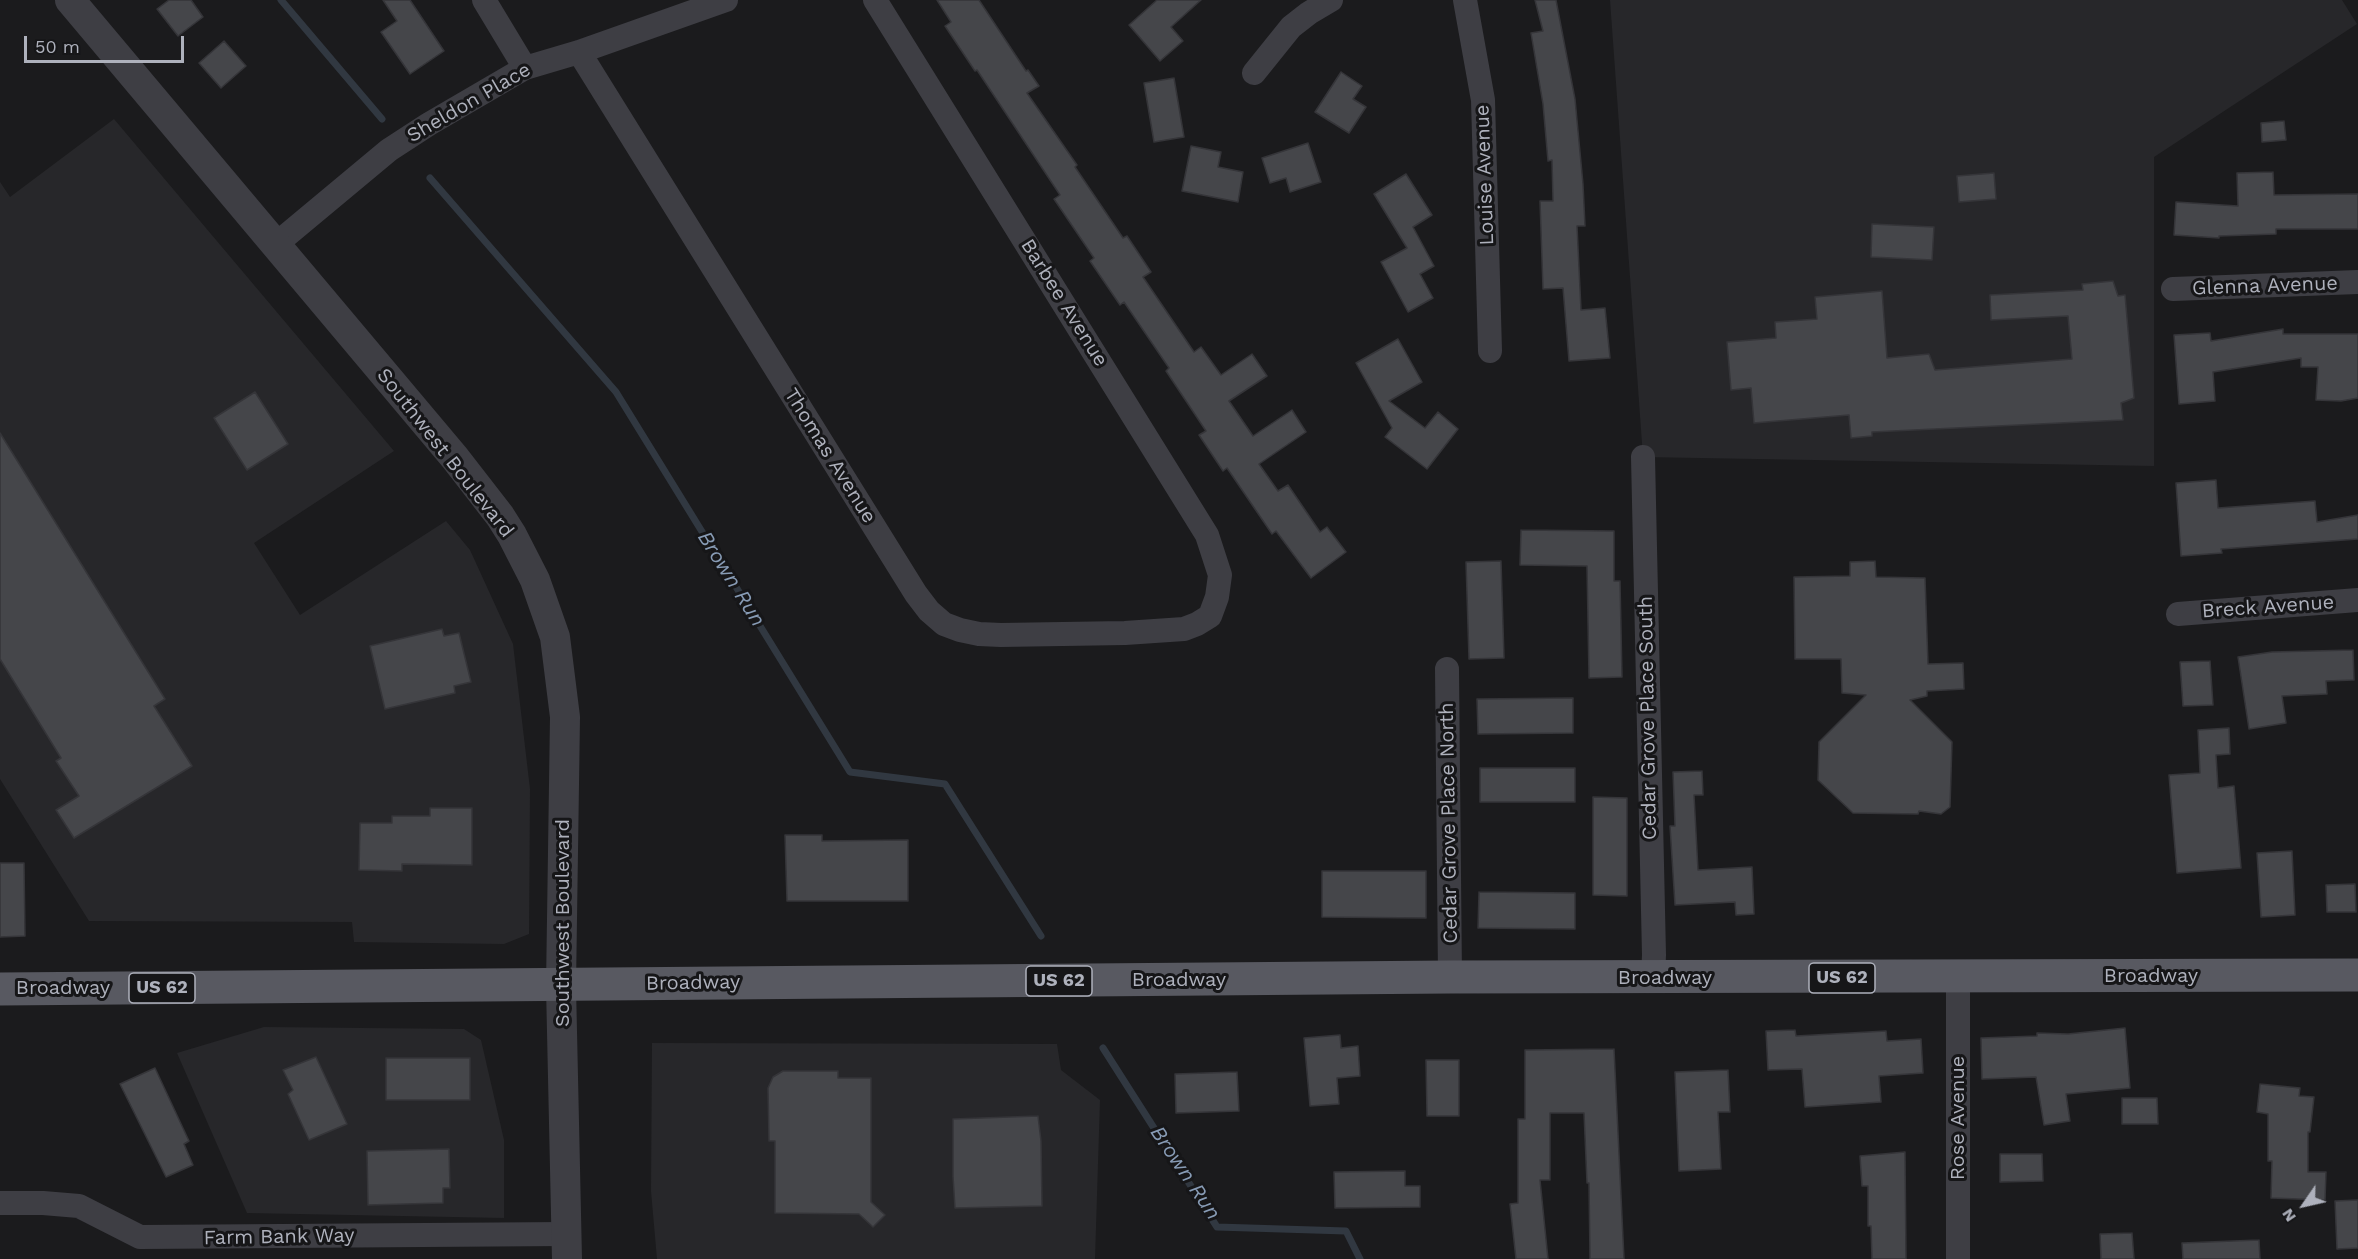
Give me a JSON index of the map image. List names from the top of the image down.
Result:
{
  "streets": {
    "main road": ["Broadway", "US 62"],
    "street": [
      "Sheldon Place",
      "Louise Avenue",
      "Glenna Avenue",
      "Barbee Avenue",
      "Southwest Boulevard",
      "Thomas Avenue",
      "Breck Avenue",
      "Cedar Grove Place South",
      "Cedar Grove Place North",
      "Rose Avenue",
      "Farm Bank Way"
    ]
  },
  "crossings": [
    ["Sheldon Place", "Southwest Boulevard"],
    ["Sheldon Place", "Thomas Avenue"],
    ["Barbee Avenue", "Thomas Avenue"],
    ["Southwest Boulevard", "Broadway"],
    ["Southwest Boulevard", "Farm Bank Way"],
    ["Cedar Grove Place South", "Broadway"],
    ["Cedar Grove Place North", "Broadway"],
    ["Broadway", "Rose Avenue"]
  ],
  "water": ["Brown Run"],
  "scale_bar": "50 m",
  "north": "bottom left"
}
